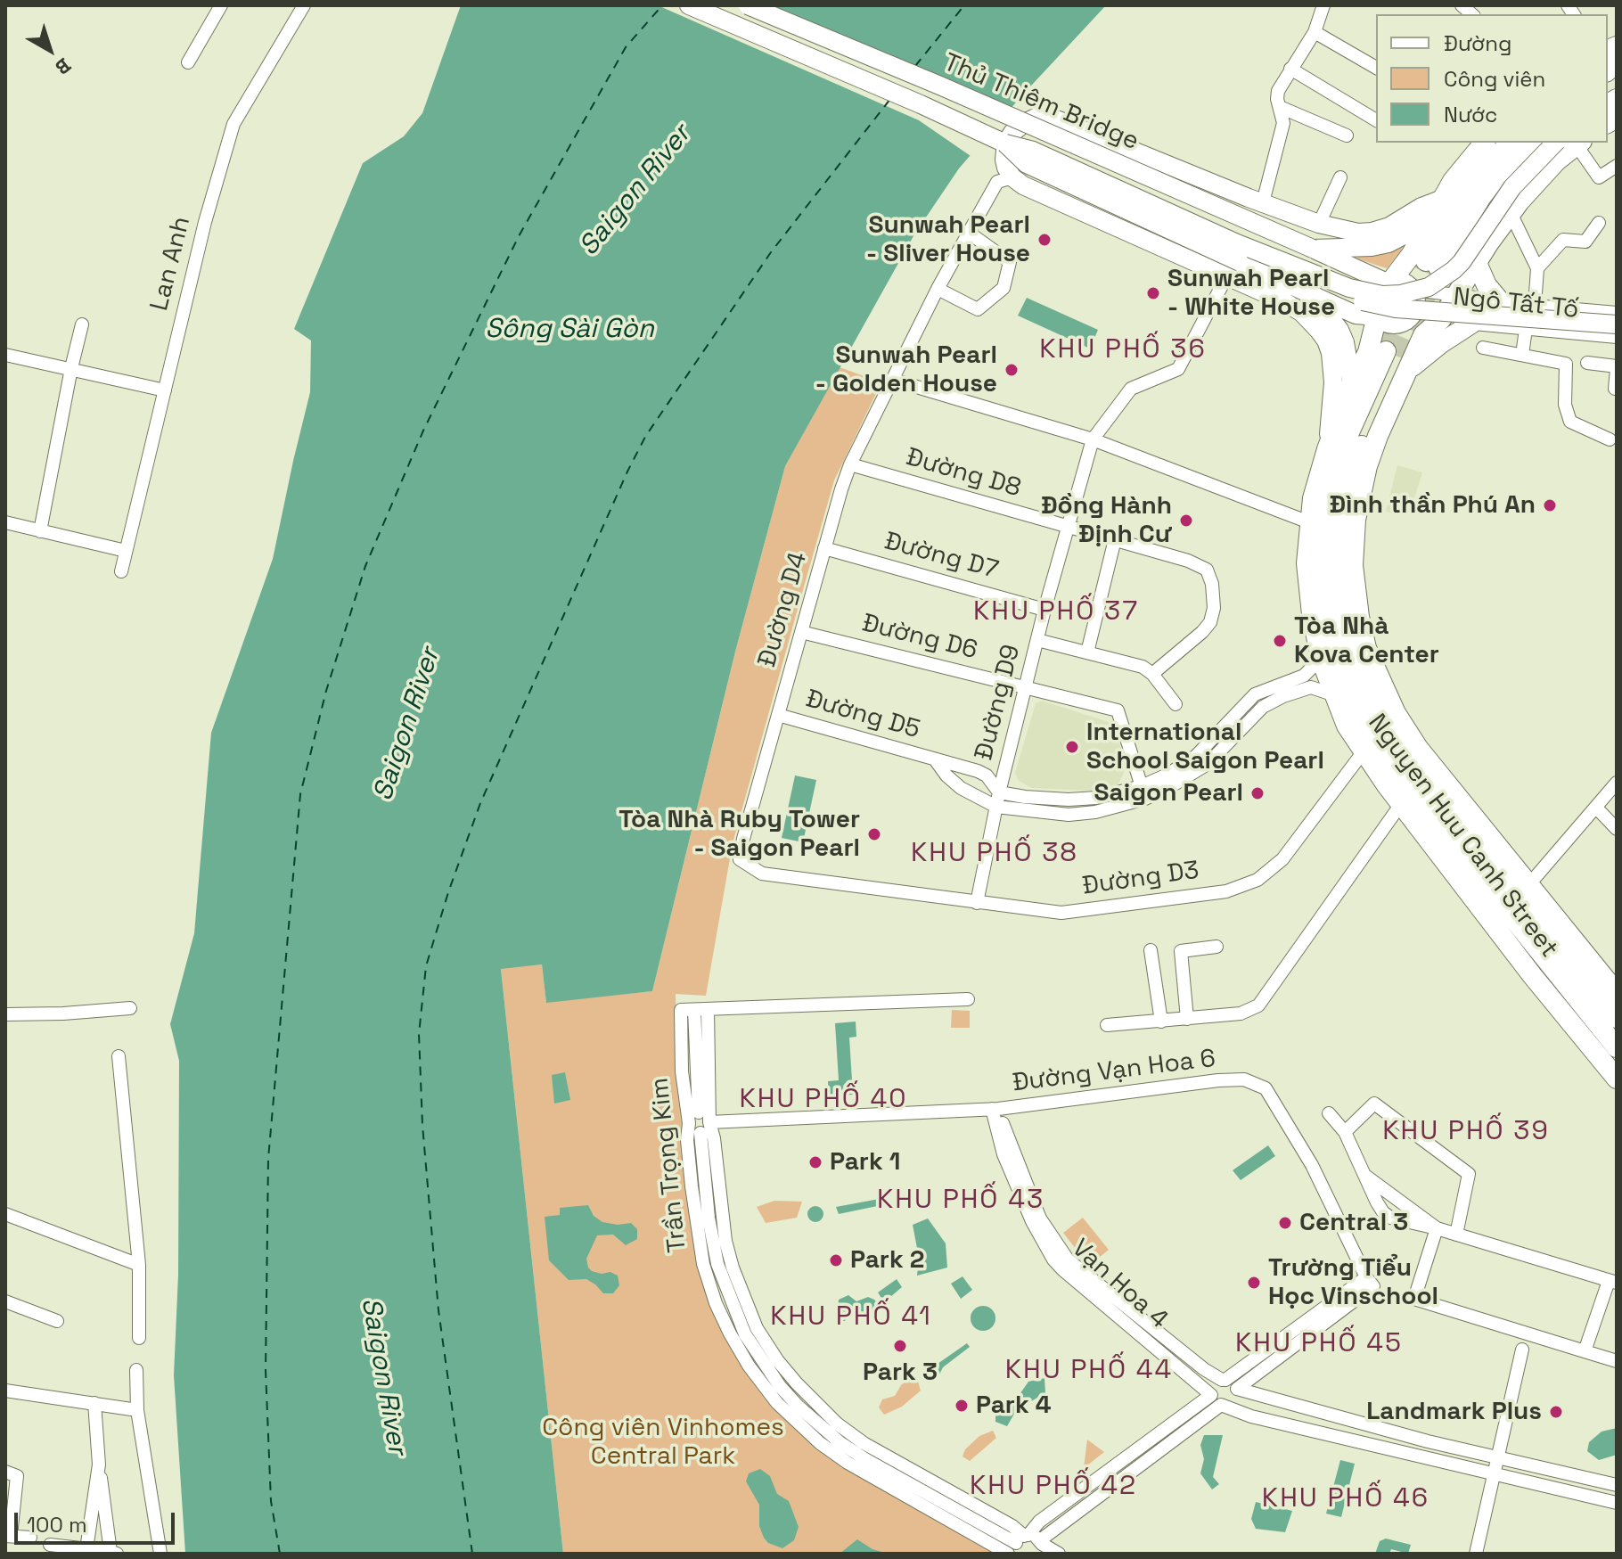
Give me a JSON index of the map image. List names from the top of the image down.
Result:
{
  "streets": {
    "main road": ["Thủ Thiêm Bridge", "Nguyen Huu Canh Street"],
    "street": [
      "Lan Anh",
      "Ngô Tất Tố",
      "Đường D8",
      "Đường D7",
      "Đường D4",
      "Đường D6",
      "Đường D9",
      "Đường D5",
      "Đường D3",
      "Đường Vạn Hoa 6",
      "Trần Trọng Kim",
      "Vạn Hoa 4"
    ]
  },
  "crossings": [
    ["Thủ Thiêm Bridge", "Ngô Tất Tố"],
    ["Thủ Thiêm Bridge", "Nguyen Huu Canh Street"],
    ["Ngô Tất Tố", "Nguyen Huu Canh Street"],
    ["Đường D8", "Đường D4"],
    ["Đường D8", "Đường D9"],
    ["Đường D7", "Đường D4"],
    ["Đường D7", "Đường D9"],
    ["Đường D4", "Đường D6"],
    ["Đường D4", "Đường D5"],
    ["Đường D4", "Đường D3"],
    ["Đường D6", "Đường D9"],
    ["Đường D9", "Đường D5"],
    ["Đường D9", "Đường D3"],
    ["Nguyen Huu Canh Street", "Đường D3"],
    ["Đường Vạn Hoa 6", "Vạn Hoa 4"]
  ],
  "districts": [
    "KHU PHỐ 36",
    "KHU PHỐ 37",
    "KHU PHỐ 38",
    "KHU PHỐ 40",
    "KHU PHỐ 39",
    "KHU PHỐ 43",
    "KHU PHỐ 41",
    "KHU PHỐ 45",
    "KHU PHỐ 44",
    "KHU PHỐ 42",
    "KHU PHỐ 46"
  ],
  "water": ["Saigon River", "Sông Sài Gòn"],
  "parks": ["Công viên Vinhomes Central Park"],
  "places": [
    "Sunwah Pearl - Sliver House",
    "Sunwah Pearl - White House",
    "Sunwah Pearl - Golden House",
    "Đình thần Phú An",
    "Đồng Hành Định Cư",
    "Tòa Nhà Kova Center",
    "International School Saigon Pearl",
    "Saigon Pearl",
    "Tòa Nhà Ruby Tower - Saigon Pearl",
    "Park 1",
    "Central 3",
    "Park 2",
    "Trường Tiểu Học Vinschool",
    "Park 3",
    "Park 4",
    "Landmark Plus"
  ],
  "legend": ["Đường", "Công viên", "Nước"],
  "scale_bar": "100 m",
  "north": "bottom right"
}
